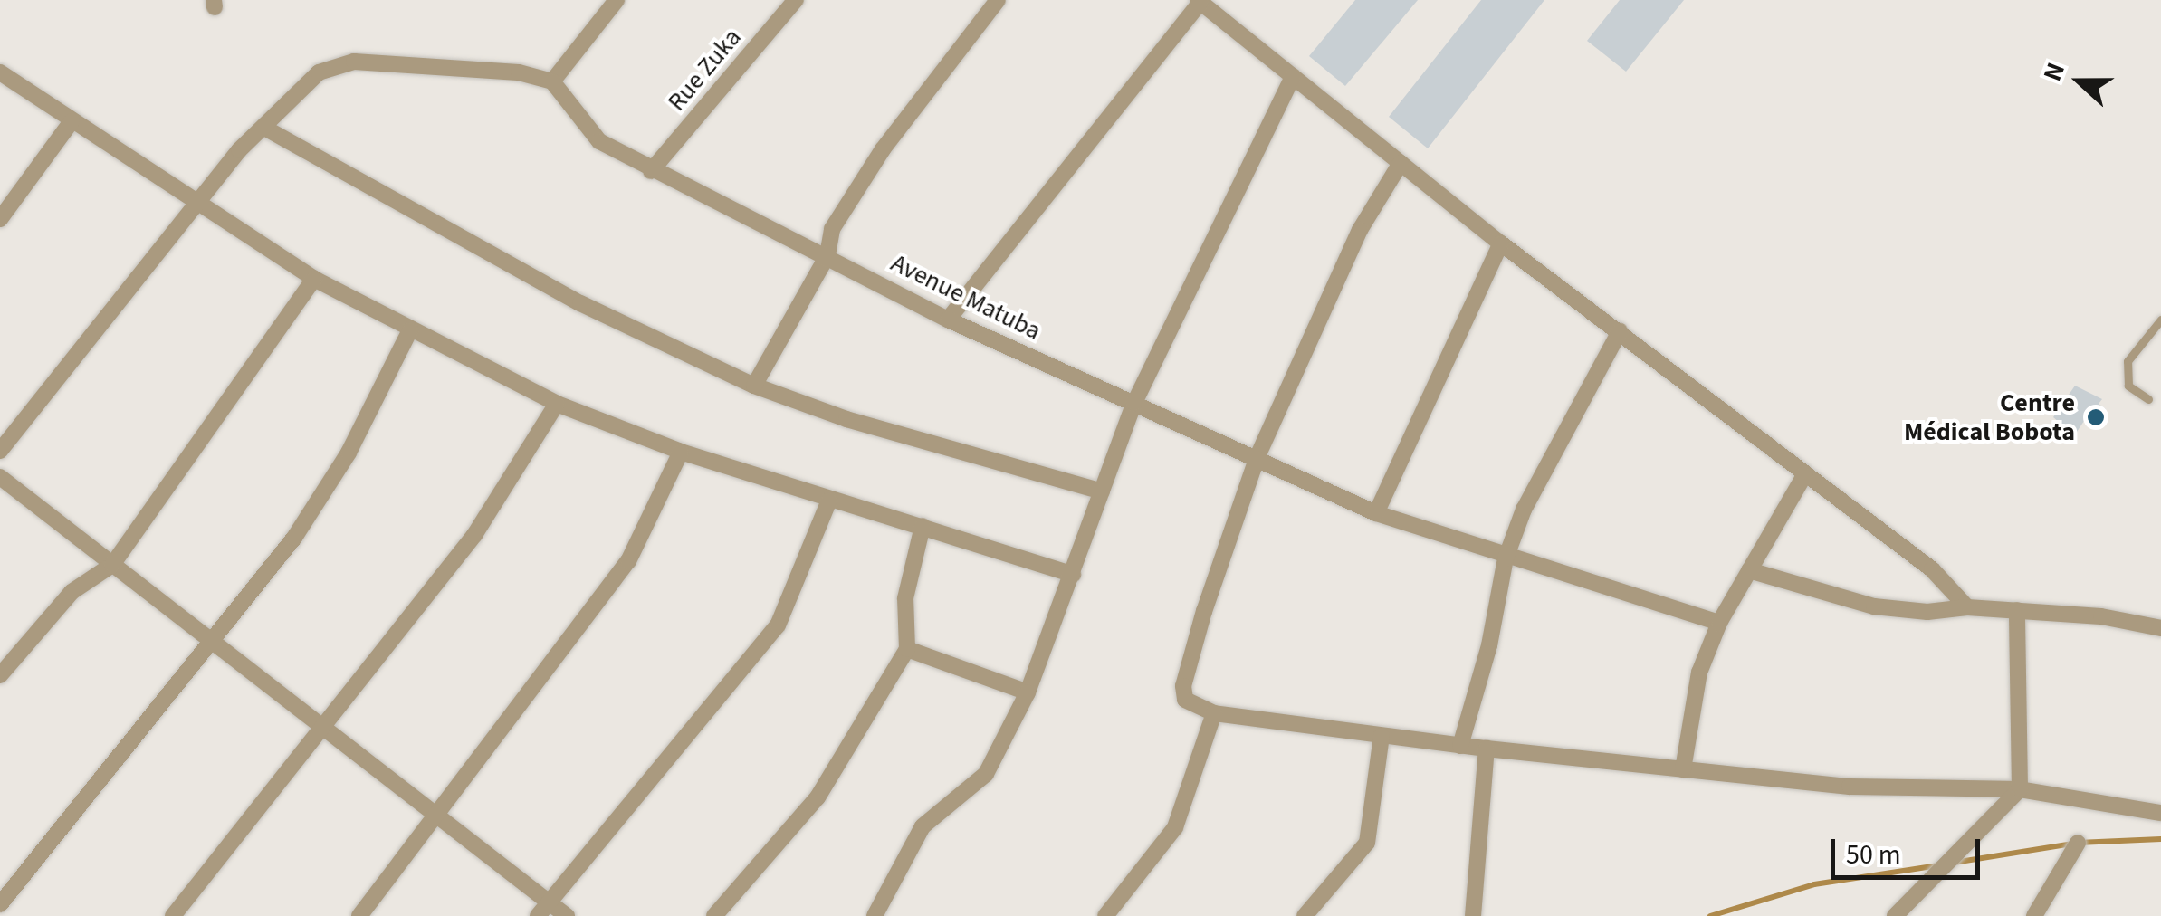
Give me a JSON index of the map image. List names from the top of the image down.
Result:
{
  "streets": {
    "street": ["Rue Zuka", "Avenue Matuba"]
  },
  "crossings": [
    ["Rue Zuka", "Avenue Matuba"]
  ],
  "places": ["Centre Médical Bobota"],
  "scale_bar": "50 m",
  "north": "left"
}
